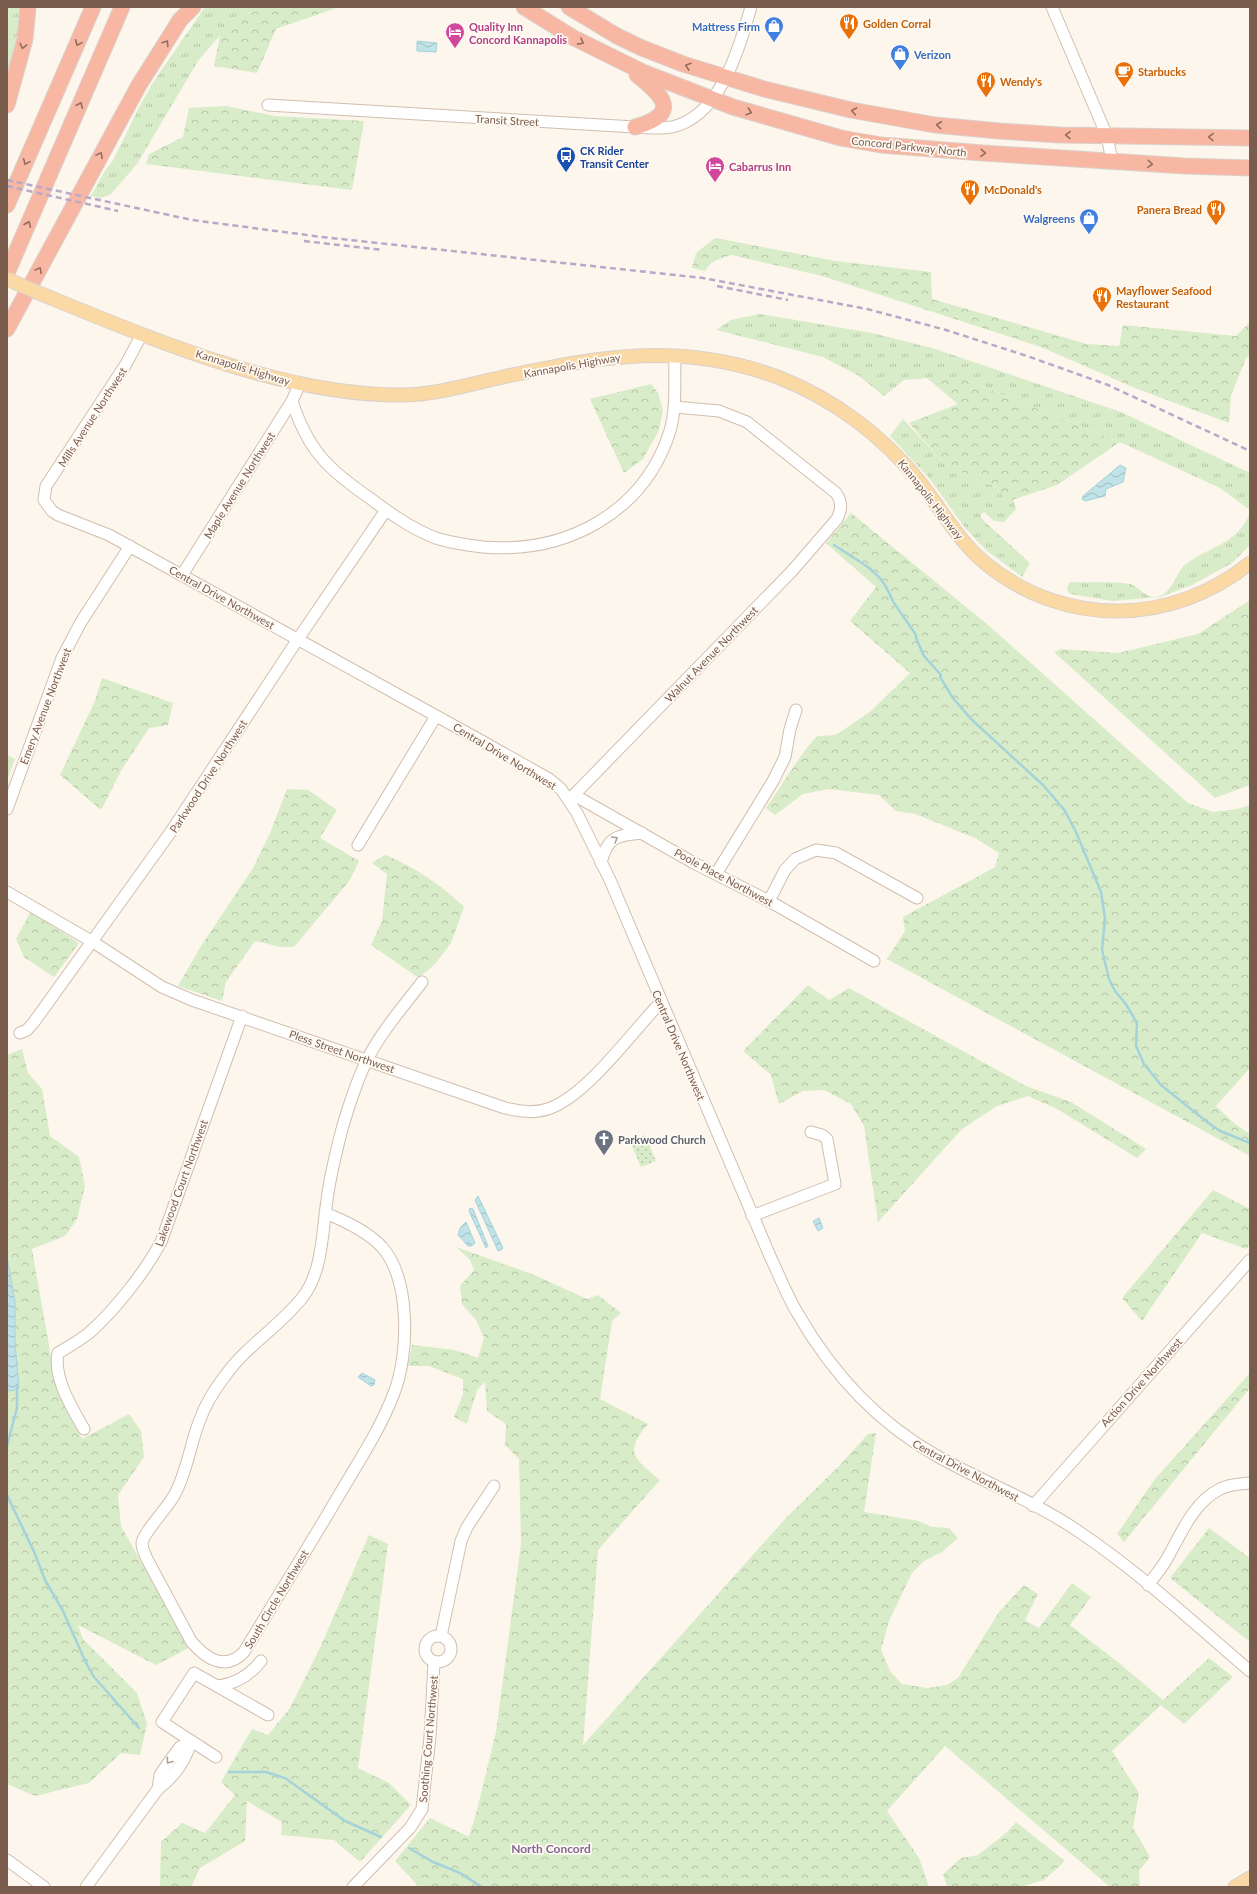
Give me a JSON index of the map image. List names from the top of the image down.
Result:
{
  "streets": {
    "highway": ["Concord Parkway North"],
    "main road": ["Kannapolis Highway"],
    "street": [
      "Transit Street",
      "Mills Avenue Northwest",
      "Maple Avenue Northwest",
      "Central Drive Northwest",
      "Walnut Avenue Northwest",
      "Emery Avenue Northwest",
      "Parkwood Drive Northwest",
      "Poole Place Northwest",
      "Pless Street Northwest",
      "Lakewood Court Northwest",
      "Action Drive Northwest",
      "South Circle Northwest",
      "Soothing Court Northwest"
    ]
  },
  "crossings": [
    ["Transit Street", "Concord Parkway North"],
    ["Kannapolis Highway", "Mills Avenue Northwest"],
    ["Kannapolis Highway", "Maple Avenue Northwest"],
    ["Mills Avenue Northwest", "Central Drive Northwest"],
    ["Maple Avenue Northwest", "Central Drive Northwest"],
    ["Central Drive Northwest", "Walnut Avenue Northwest"],
    ["Central Drive Northwest", "Emery Avenue Northwest"],
    ["Central Drive Northwest", "Parkwood Drive Northwest"],
    ["Central Drive Northwest", "Poole Place Northwest"],
    ["Central Drive Northwest", "Pless Street Northwest"],
    ["Central Drive Northwest", "Action Drive Northwest"],
    ["Walnut Avenue Northwest", "Poole Place Northwest"],
    ["Parkwood Drive Northwest", "Pless Street Northwest"],
    ["Pless Street Northwest", "Lakewood Court Northwest"],
    ["Pless Street Northwest", "South Circle Northwest"]
  ],
  "districts": ["North Concord"],
  "places": {
    "restaurant": [
      "Golden Corral",
      "Wendy's",
      "McDonald's",
      "Panera Bread",
      "Mayflower Seafood Restaurant"
    ],
    "shop": ["Mattress Firm", "Verizon", "Walgreens"],
    "hotel": ["Quality Inn Concord Kannapolis", "Cabarrus Inn"],
    "cafe": ["Starbucks"],
    "bus stop": ["CK Rider Transit Center"],
    "church": ["Parkwood Church"]
  }
}
